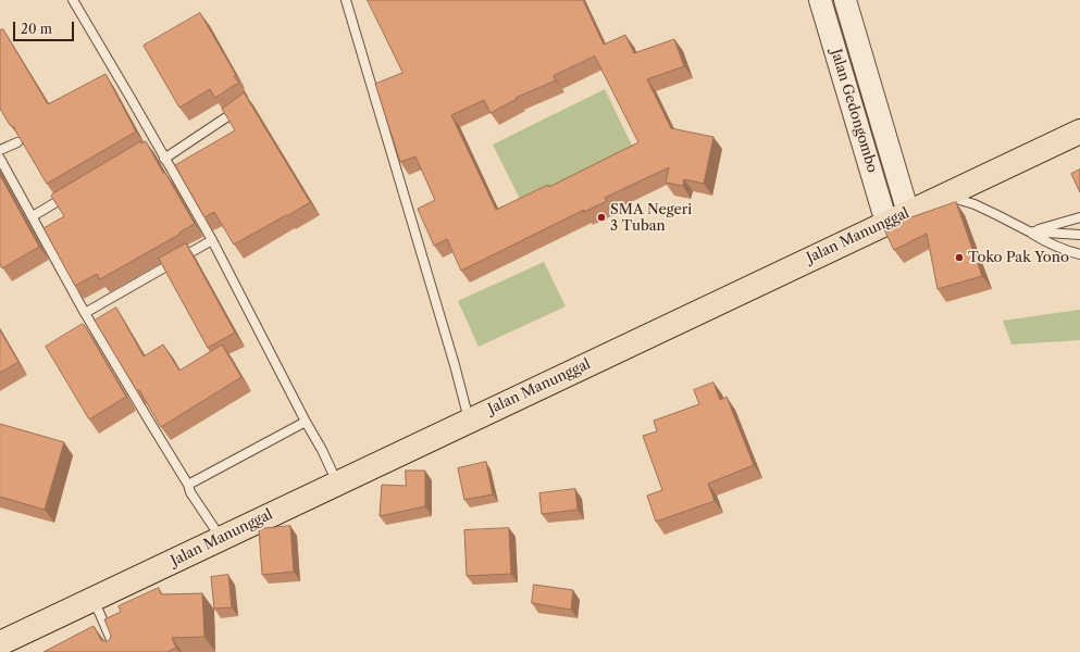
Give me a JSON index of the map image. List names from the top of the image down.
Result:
{
  "streets": {
    "highway": ["Jalan Manunggal"],
    "street": ["Jalan Gedongombo"]
  },
  "crossings": [
    ["Jalan Gedongombo", "Jalan Manunggal"]
  ],
  "places": ["SMA Negeri 3 Tuban", "Toko Pak Yono"],
  "scale_bar": "20 m"
}
